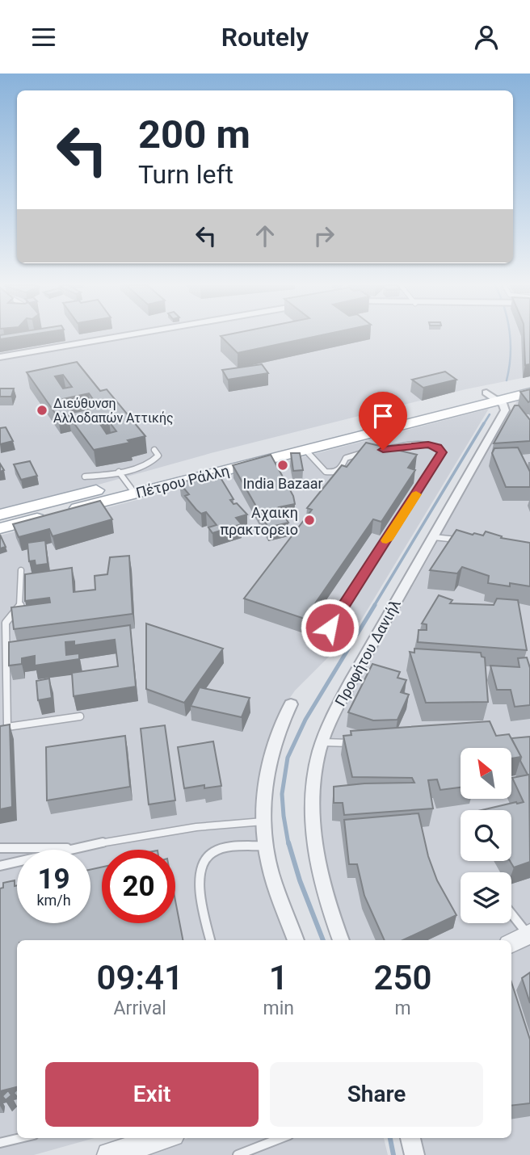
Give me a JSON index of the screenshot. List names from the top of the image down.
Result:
{
  "streets": {
    "main road": ["Πέτρου Ράλλη"],
    "street": ["Προφήτου Δανιήλ"]
  },
  "crossings": [
    ["Πέτρου Ράλλη", "Προφήτου Δανιήλ"]
  ],
  "places": ["Διεύθυνση Αλλοδαπών Αττικής", "India Bazaar", "Αχαικη πρακτορειο"],
  "north": "top left",
  "page": {
    "header": "Routely",
    "turn": ["200 m", "Turn left"],
    "speed": "19 km/h",
    "limit": "20",
    "eta": [
      "09:41",
      "Arrival",
      "1",
      "min",
      "250",
      "m"
    ],
    "buttons": ["Exit", "Share"]
  }
}
